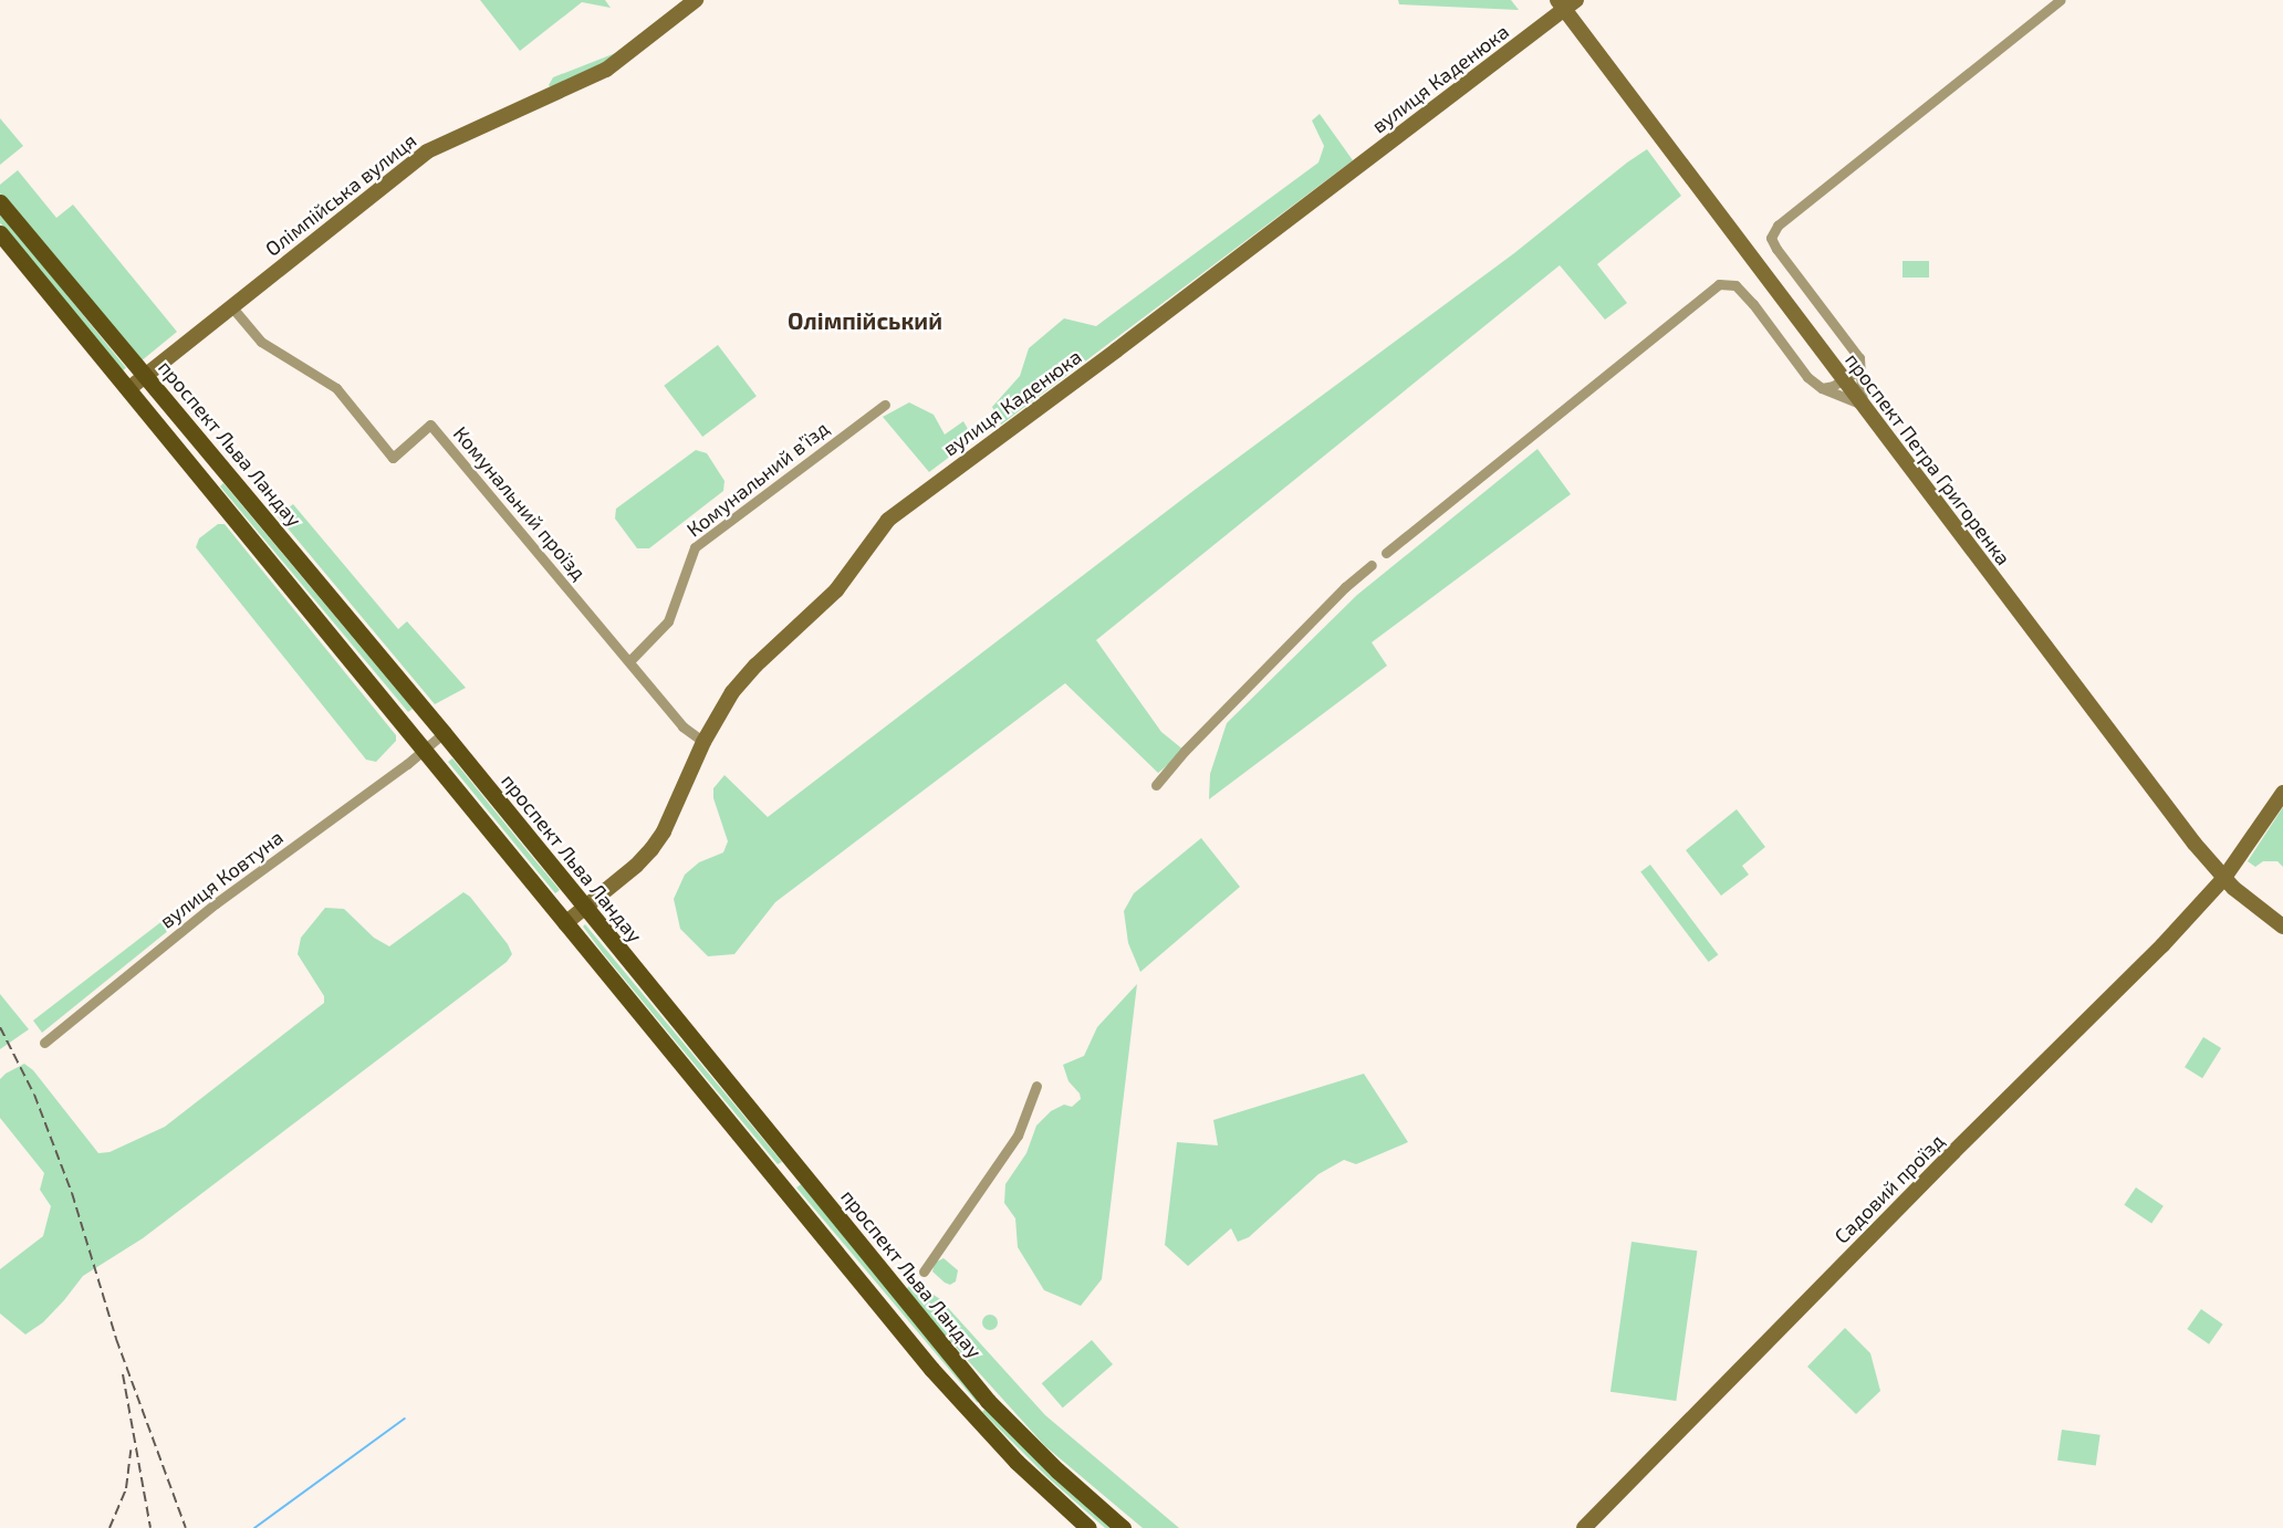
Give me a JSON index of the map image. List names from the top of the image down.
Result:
{
  "streets": {
    "main road": ["проспект Льва Ландау"],
    "street": [
      "вулиця Каденюка",
      "Олімпійська вулиця",
      "проспект Петра Григоренка",
      "Комунальний в’їзд",
      "Комунальний проїзд",
      "вулиця Ковтуна",
      "Садовий проїзд"
    ]
  },
  "crossings": [
    ["вулиця Каденюка", "проспект Льва Ландау"],
    ["вулиця Каденюка", "проспект Петра Григоренка"],
    ["Олімпійська вулиця", "проспект Льва Ландау"],
    ["Олімпійська вулиця", "Комунальний проїзд"],
    ["проспект Льва Ландау", "вулиця Ковтуна"],
    ["проспект Петра Григоренка", "Садовий проїзд"],
    ["Комунальний в’їзд", "Комунальний проїзд"]
  ],
  "districts": ["Олімпійський"]
}
